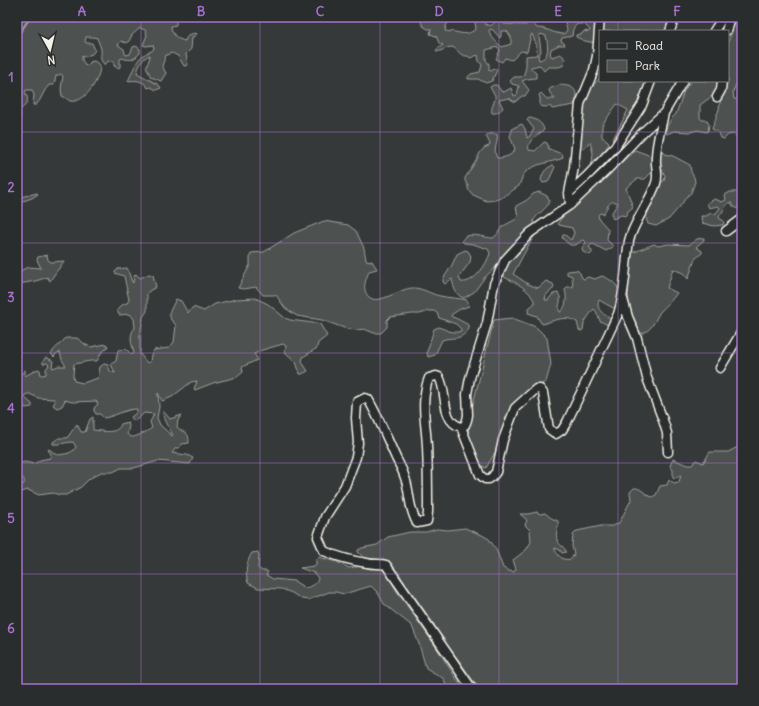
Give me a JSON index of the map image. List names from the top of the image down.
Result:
{
  "legend": ["Road", "Park"],
  "north": "bottom",
  "grid": {
    "columns": [
      "A",
      "B",
      "C",
      "D",
      "E",
      "F"
    ],
    "rows": [
      "1",
      "2",
      "3",
      "4",
      "5",
      "6"
    ]
  }
}
